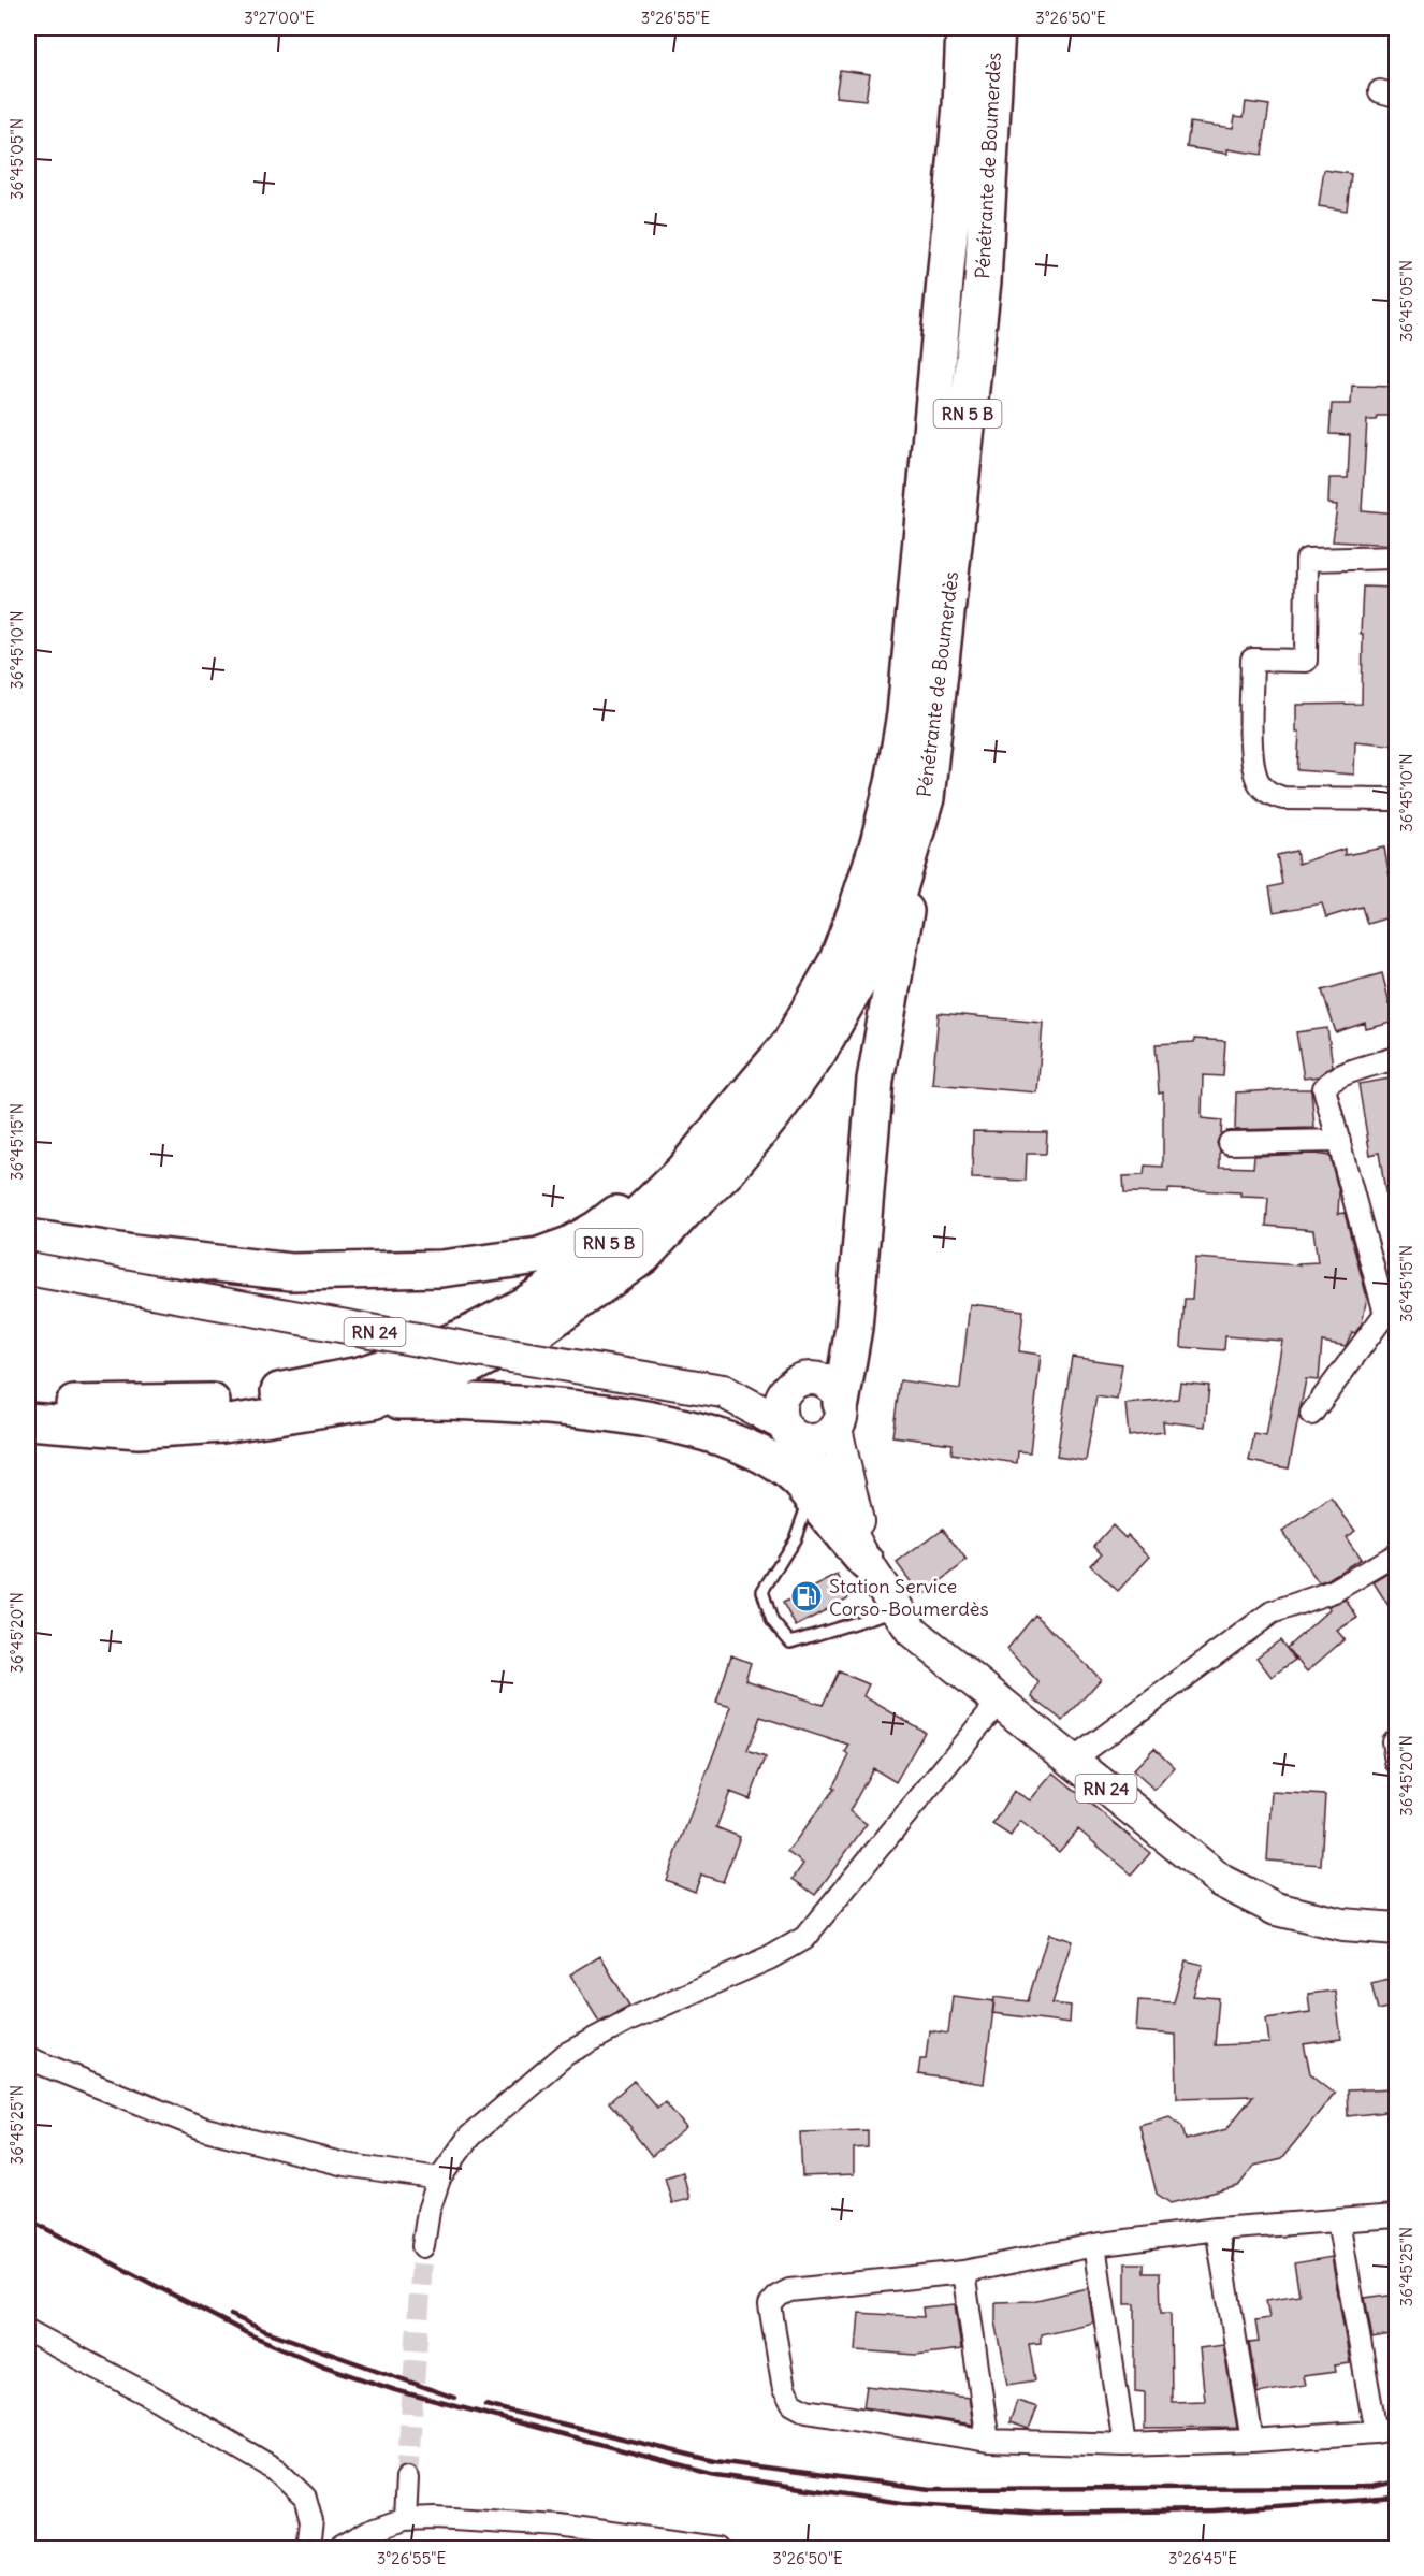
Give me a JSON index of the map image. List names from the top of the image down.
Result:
{
  "streets": {
    "highway": ["Pénétrante de Boumerdès", "RN 5 B"],
    "main road": ["RN 24"]
  },
  "places": {
    "fuel station": ["Station Service Corso-Boumerdès"]
  },
  "coordinates": [
    "3°27'00\"E",
    "3°26'55\"E",
    "3°26'50\"E",
    "36°45'05\"N",
    "36°45'10\"N",
    "36°45'15\"N",
    "36°45'20\"N",
    "36°45'25\"N",
    "3°26'45\"E"
  ]
}
